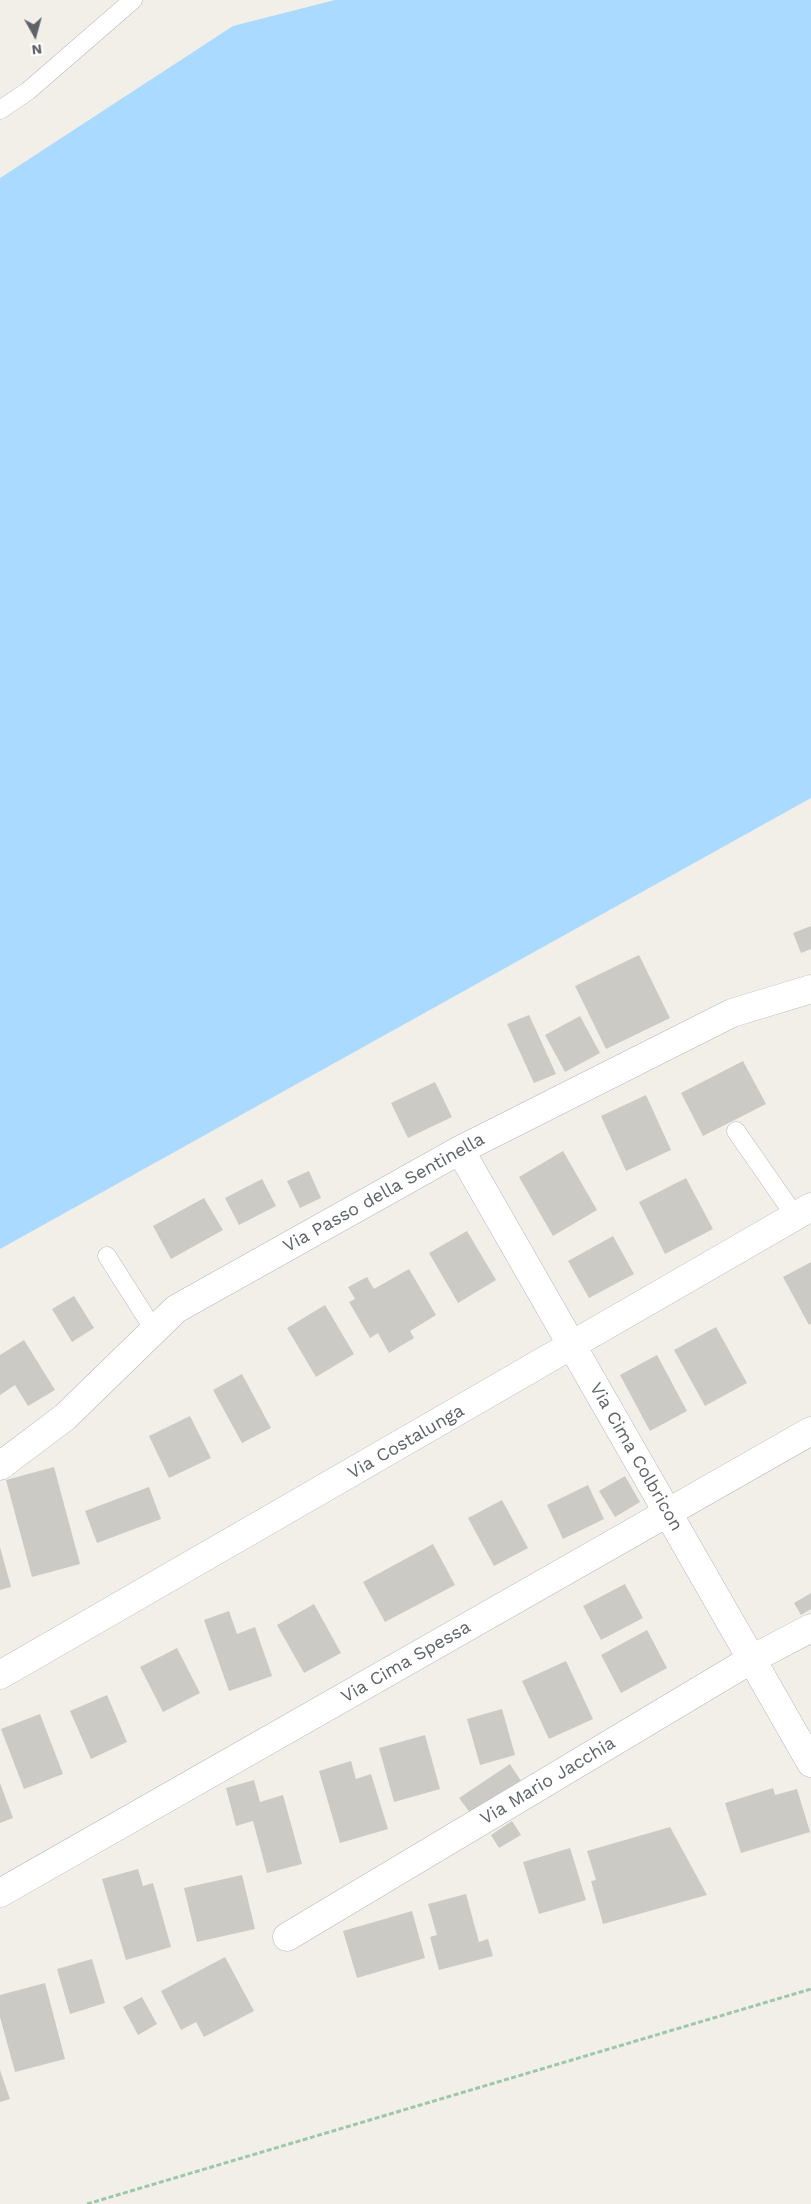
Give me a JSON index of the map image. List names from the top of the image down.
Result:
{
  "streets": {
    "street": [
      "Via Passo della Sentinella",
      "Via Costalunga",
      "Via Cima Colbricon",
      "Via Cima Spessa",
      "Via Mario Jacchia"
    ]
  },
  "crossings": [
    ["Via Passo della Sentinella", "Via Cima Colbricon"],
    ["Via Costalunga", "Via Cima Colbricon"],
    ["Via Cima Colbricon", "Via Cima Spessa"],
    ["Via Cima Colbricon", "Via Mario Jacchia"]
  ],
  "north": "bottom"
}
